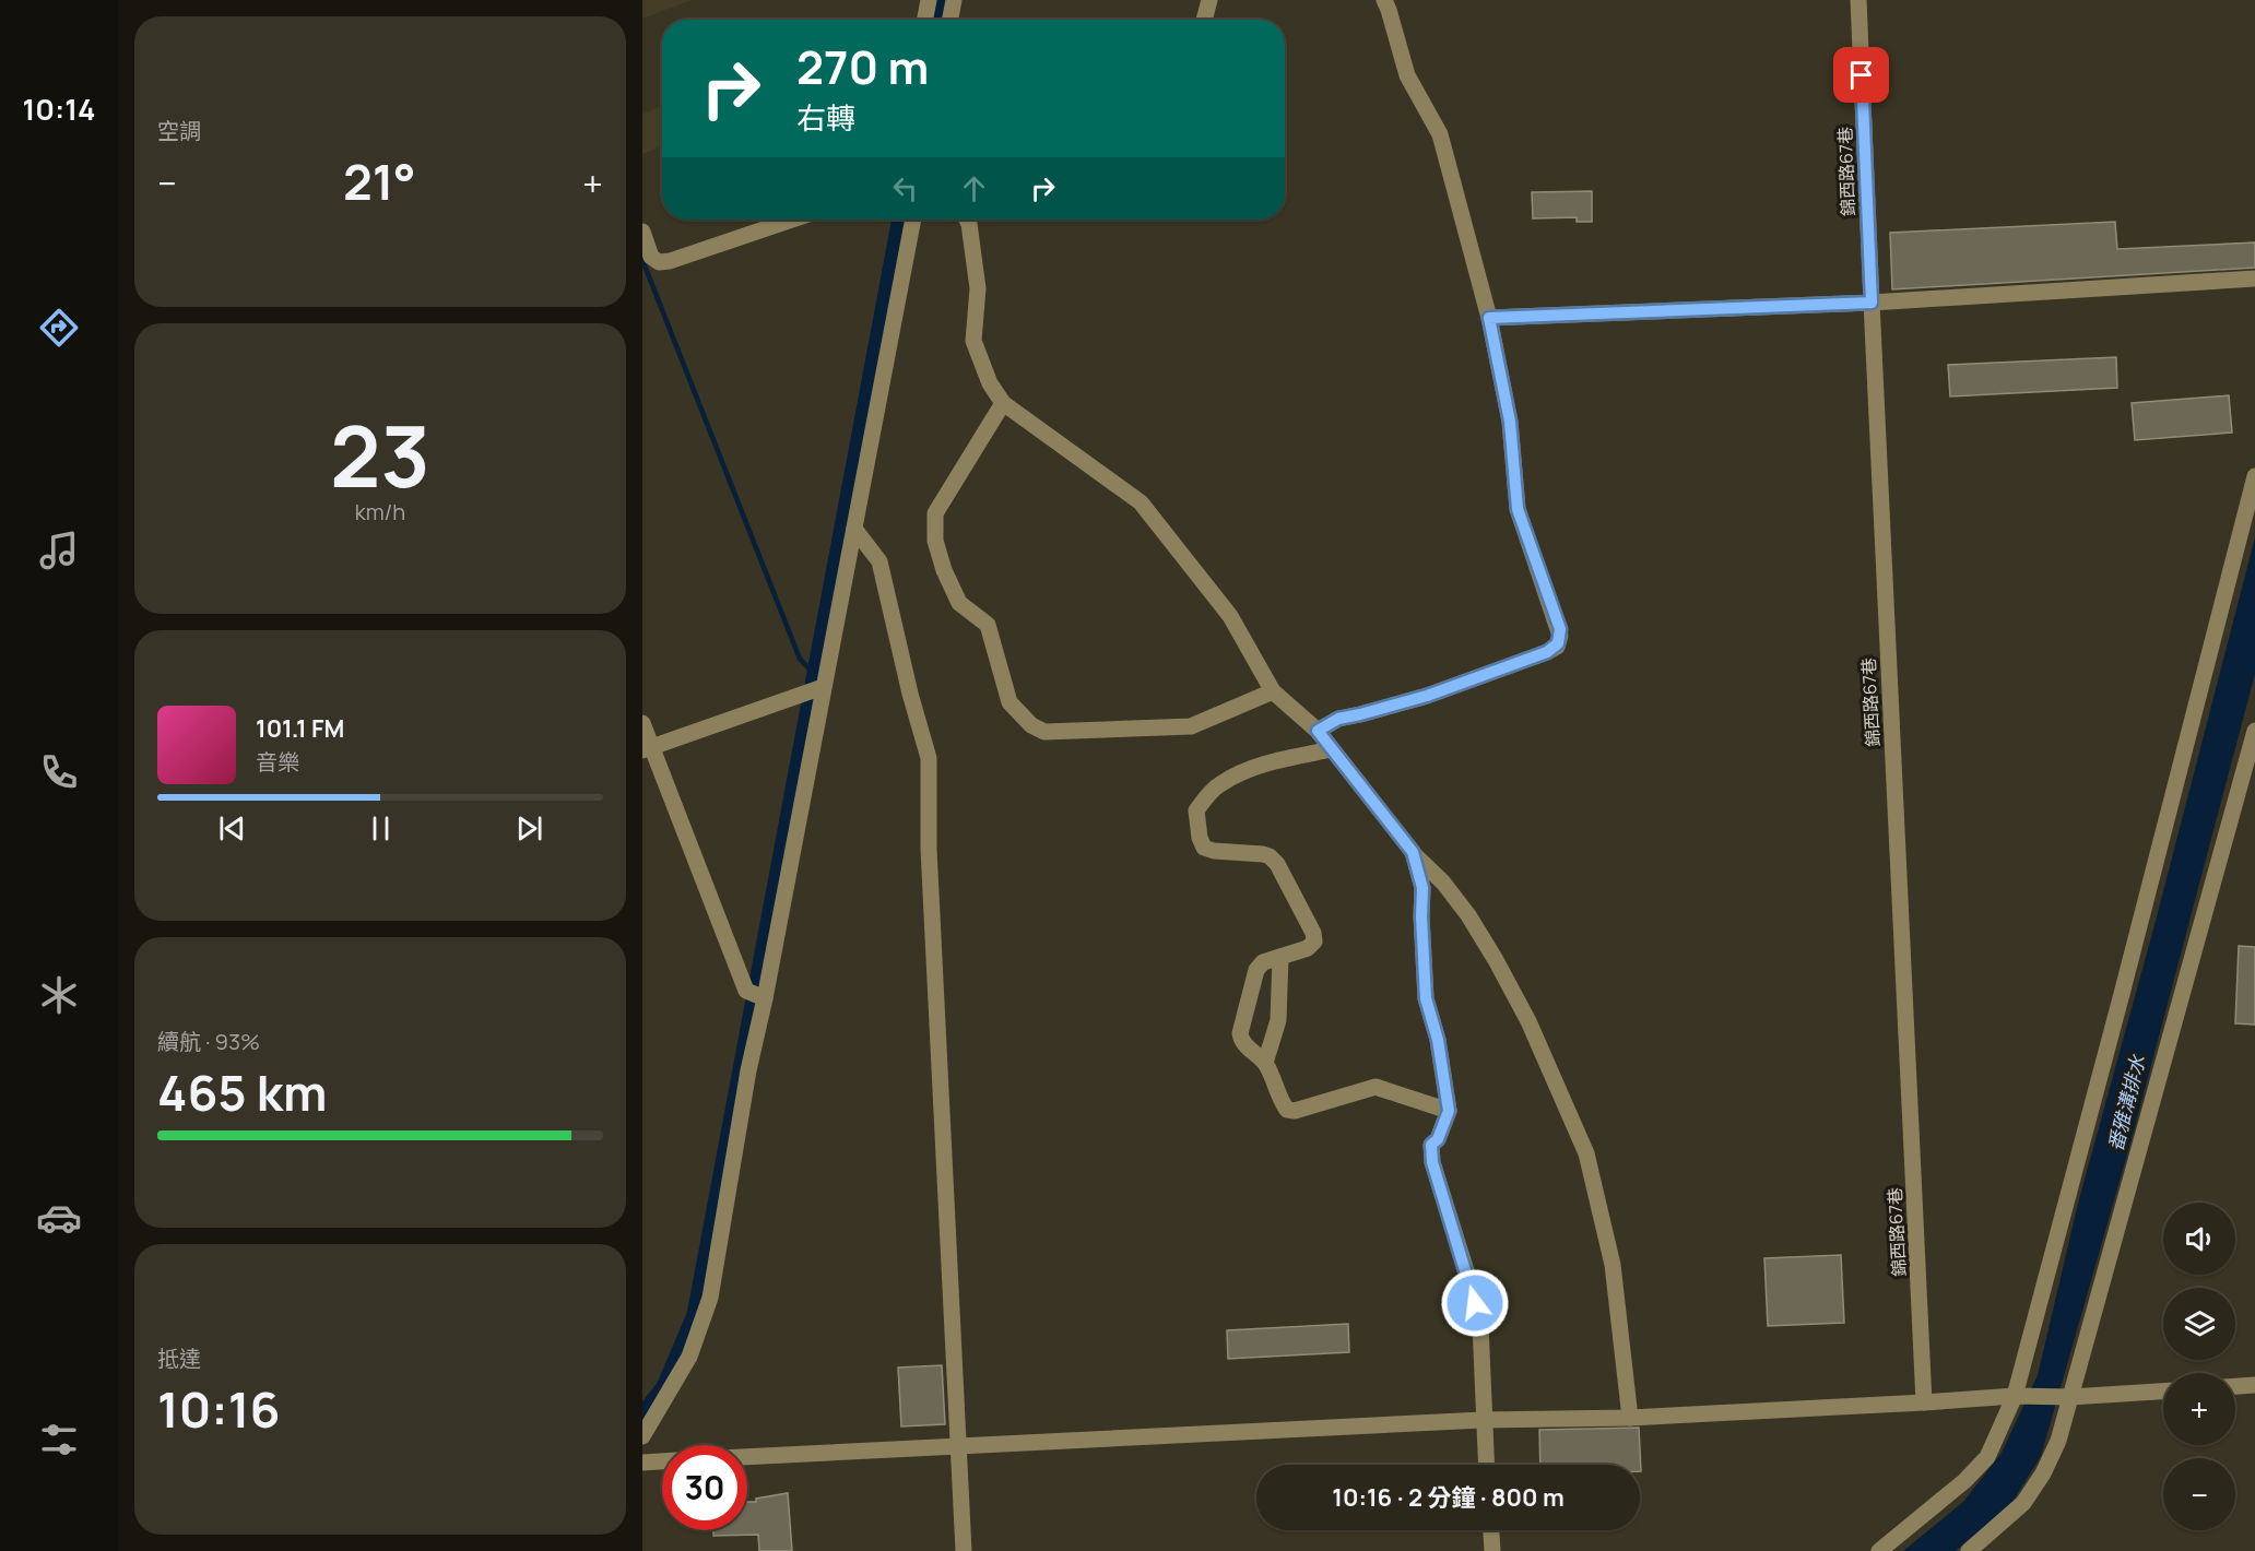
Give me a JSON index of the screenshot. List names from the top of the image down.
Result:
{
  "streets": {
    "street": ["錦西路67巷"]
  },
  "water": ["番雅溝排水"],
  "page": {
    "tabs": "10:14",
    "tile": [
      "空調",
      ["23", "km/h"],
      ["續航 · 93%", "465 km"],
      ["抵達", "10:16"]
    ],
    "turn": ["270 m", "右轉"],
    "heat": ["−", "21°", "+"],
    "song": ["101.1 FM", "音樂"],
    "map_buttons": ["+", "−"],
    "limit": "30",
    "trip": "10:16 · 2 分鐘 · 800 m"
  }
}
